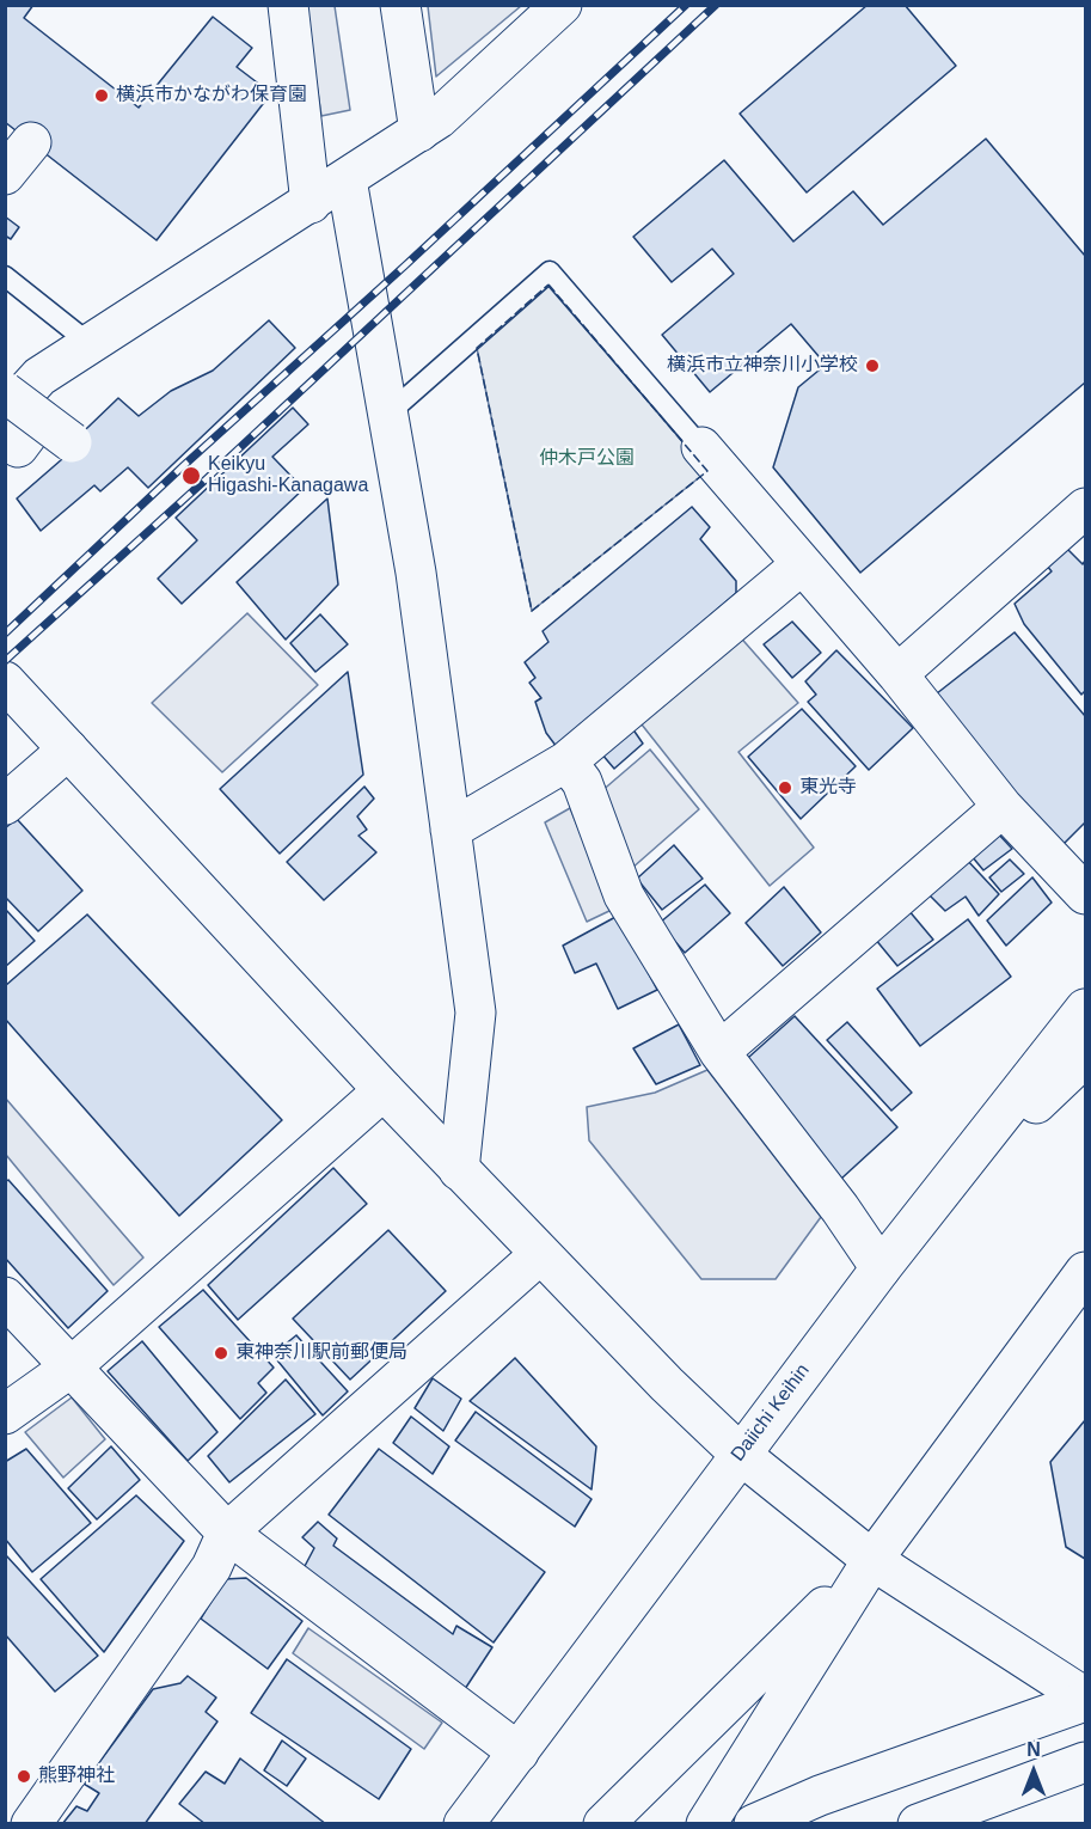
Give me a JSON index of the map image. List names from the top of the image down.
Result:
{
  "streets": {
    "main road": ["Daiichi Keihin"]
  },
  "parks": ["仲木戸公園"],
  "places": [
    "横浜市かながわ保育園",
    "横浜市立神奈川小学校",
    "Keikyu Higashi-Kanagawa",
    "東光寺",
    "東神奈川駅前郵便局",
    "熊野神社"
  ],
  "north": "top"
}
